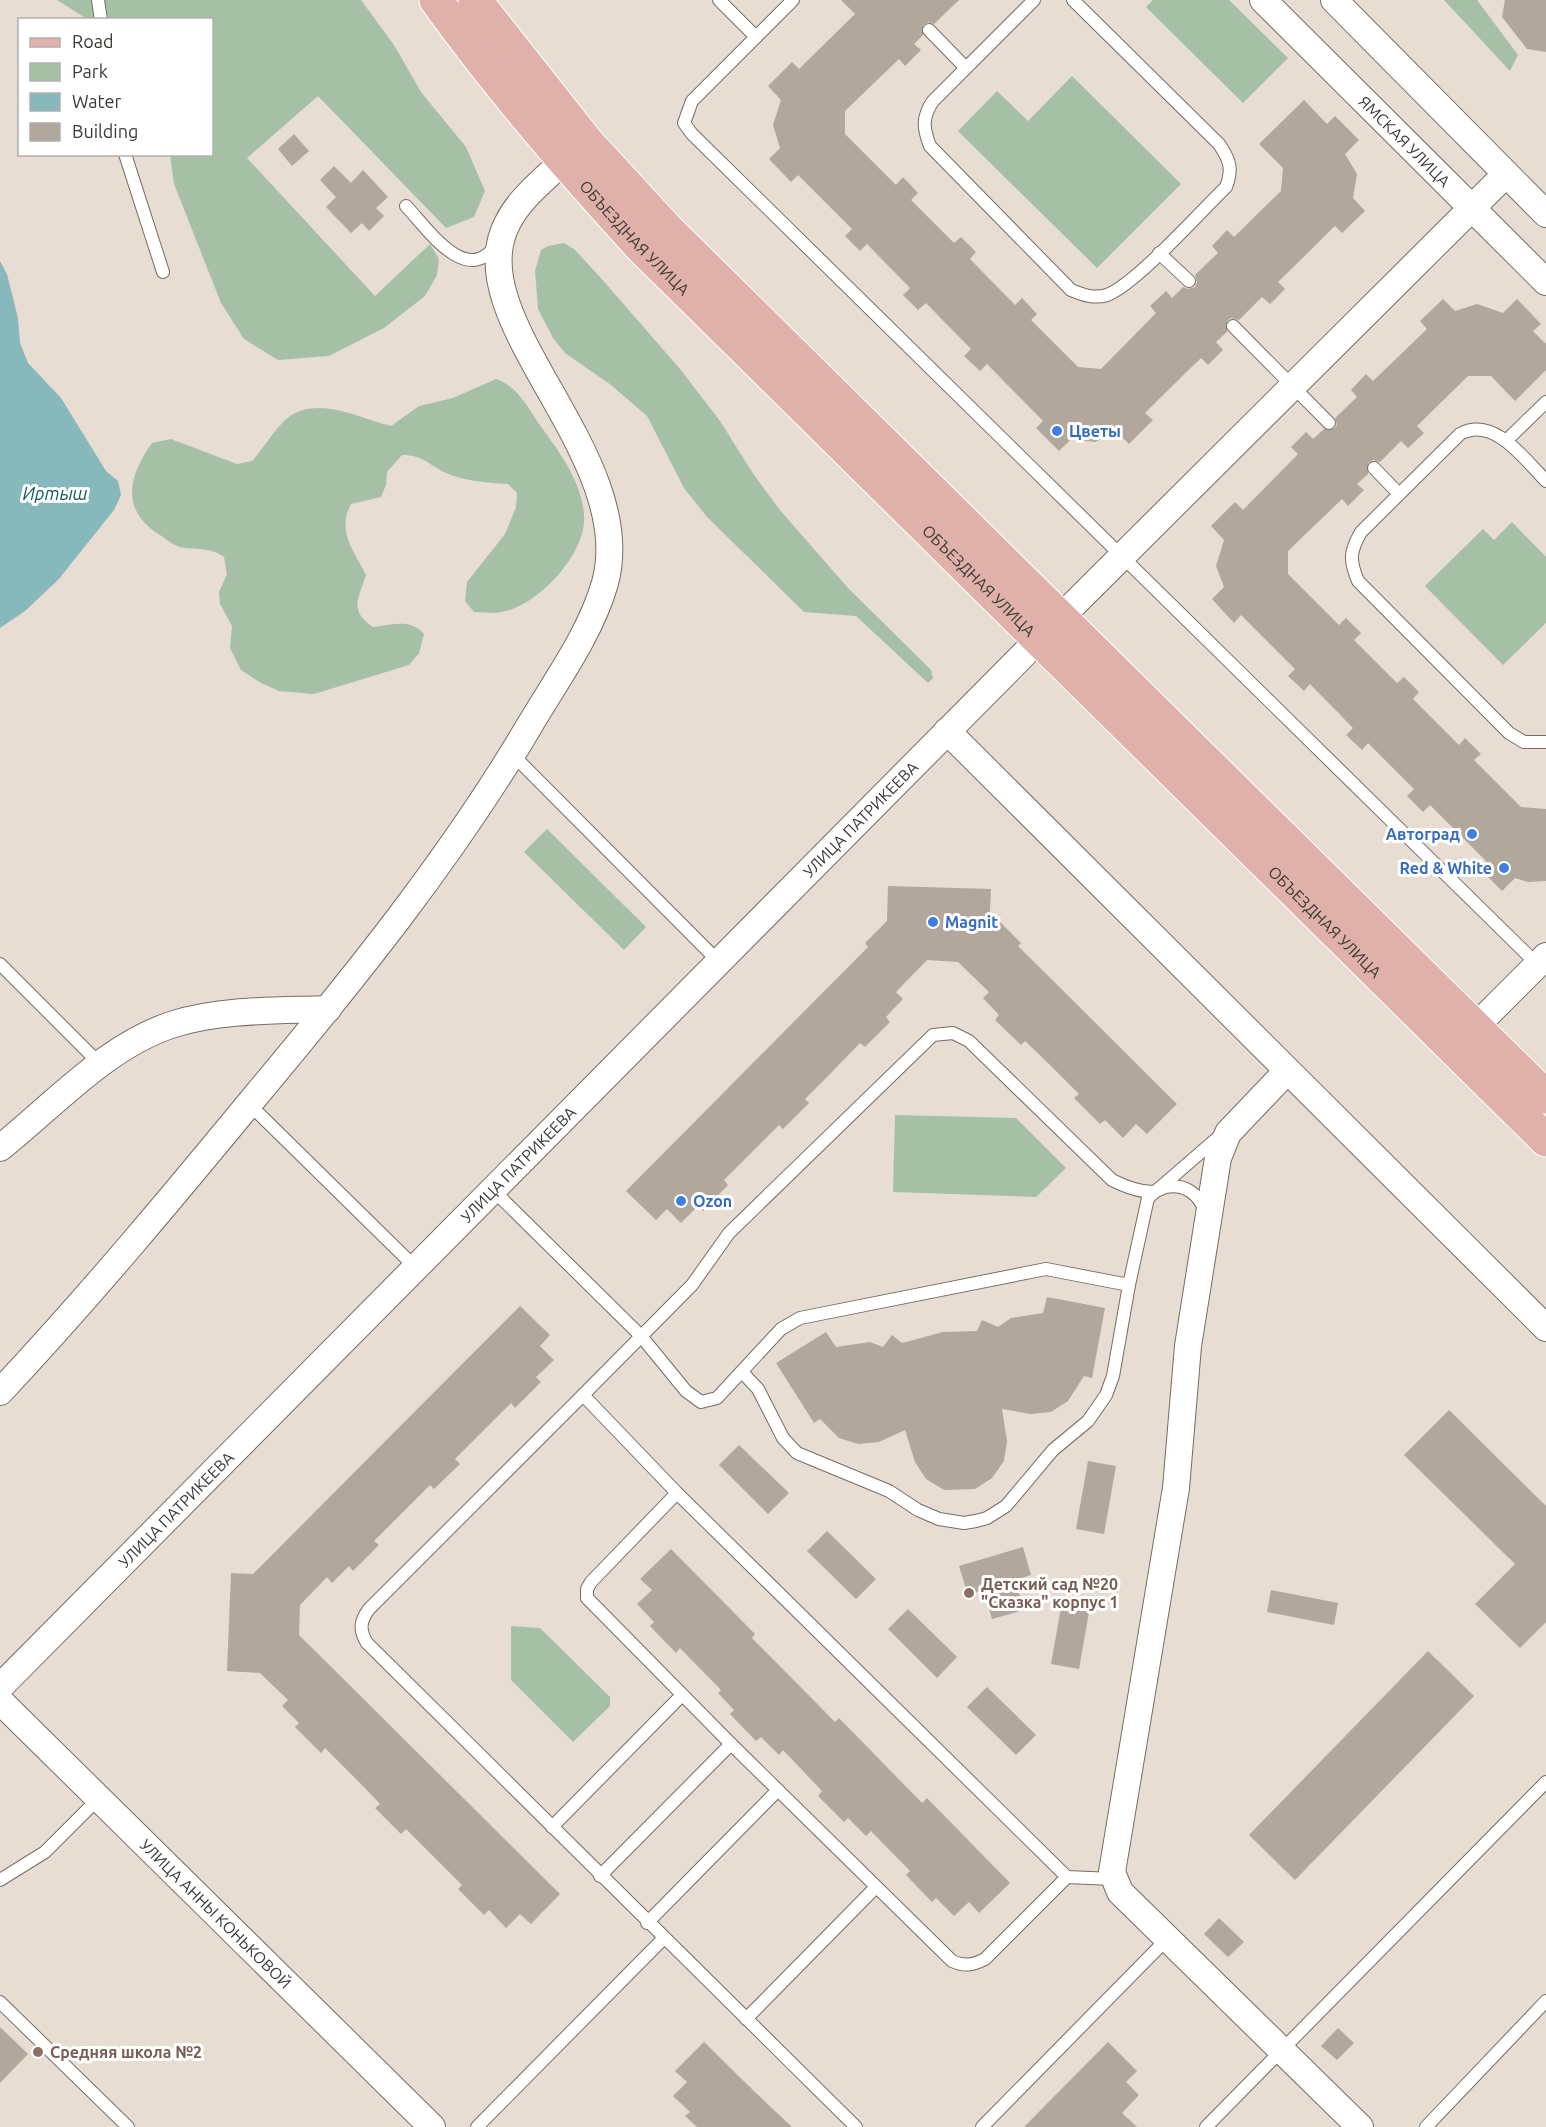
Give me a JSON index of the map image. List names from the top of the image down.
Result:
{
  "streets": {
    "main road": ["ОБЪЕЗДНАЯ УЛИЦА"],
    "street": ["ЯМСКАЯ УЛИЦА", "УЛИЦА ПАТРИКЕЕВА", "УЛИЦА АННЫ КОНЬКОВОЙ"]
  },
  "crossings": [
    ["ЯМСКАЯ УЛИЦА", "УЛИЦА ПАТРИКЕЕВА"],
    ["ОБЪЕЗДНАЯ УЛИЦА", "УЛИЦА ПАТРИКЕЕВА"]
  ],
  "water": ["Иртыш"],
  "places": [
    "Цветы",
    "Автоград",
    "Red & White",
    "Magnit",
    "Ozon",
    "Детский сад №20 \"Сказка\" корпус 1",
    "Средняя школа №2"
  ],
  "legend": [
    "Road",
    "Park",
    "Water",
    "Building"
  ]
}
